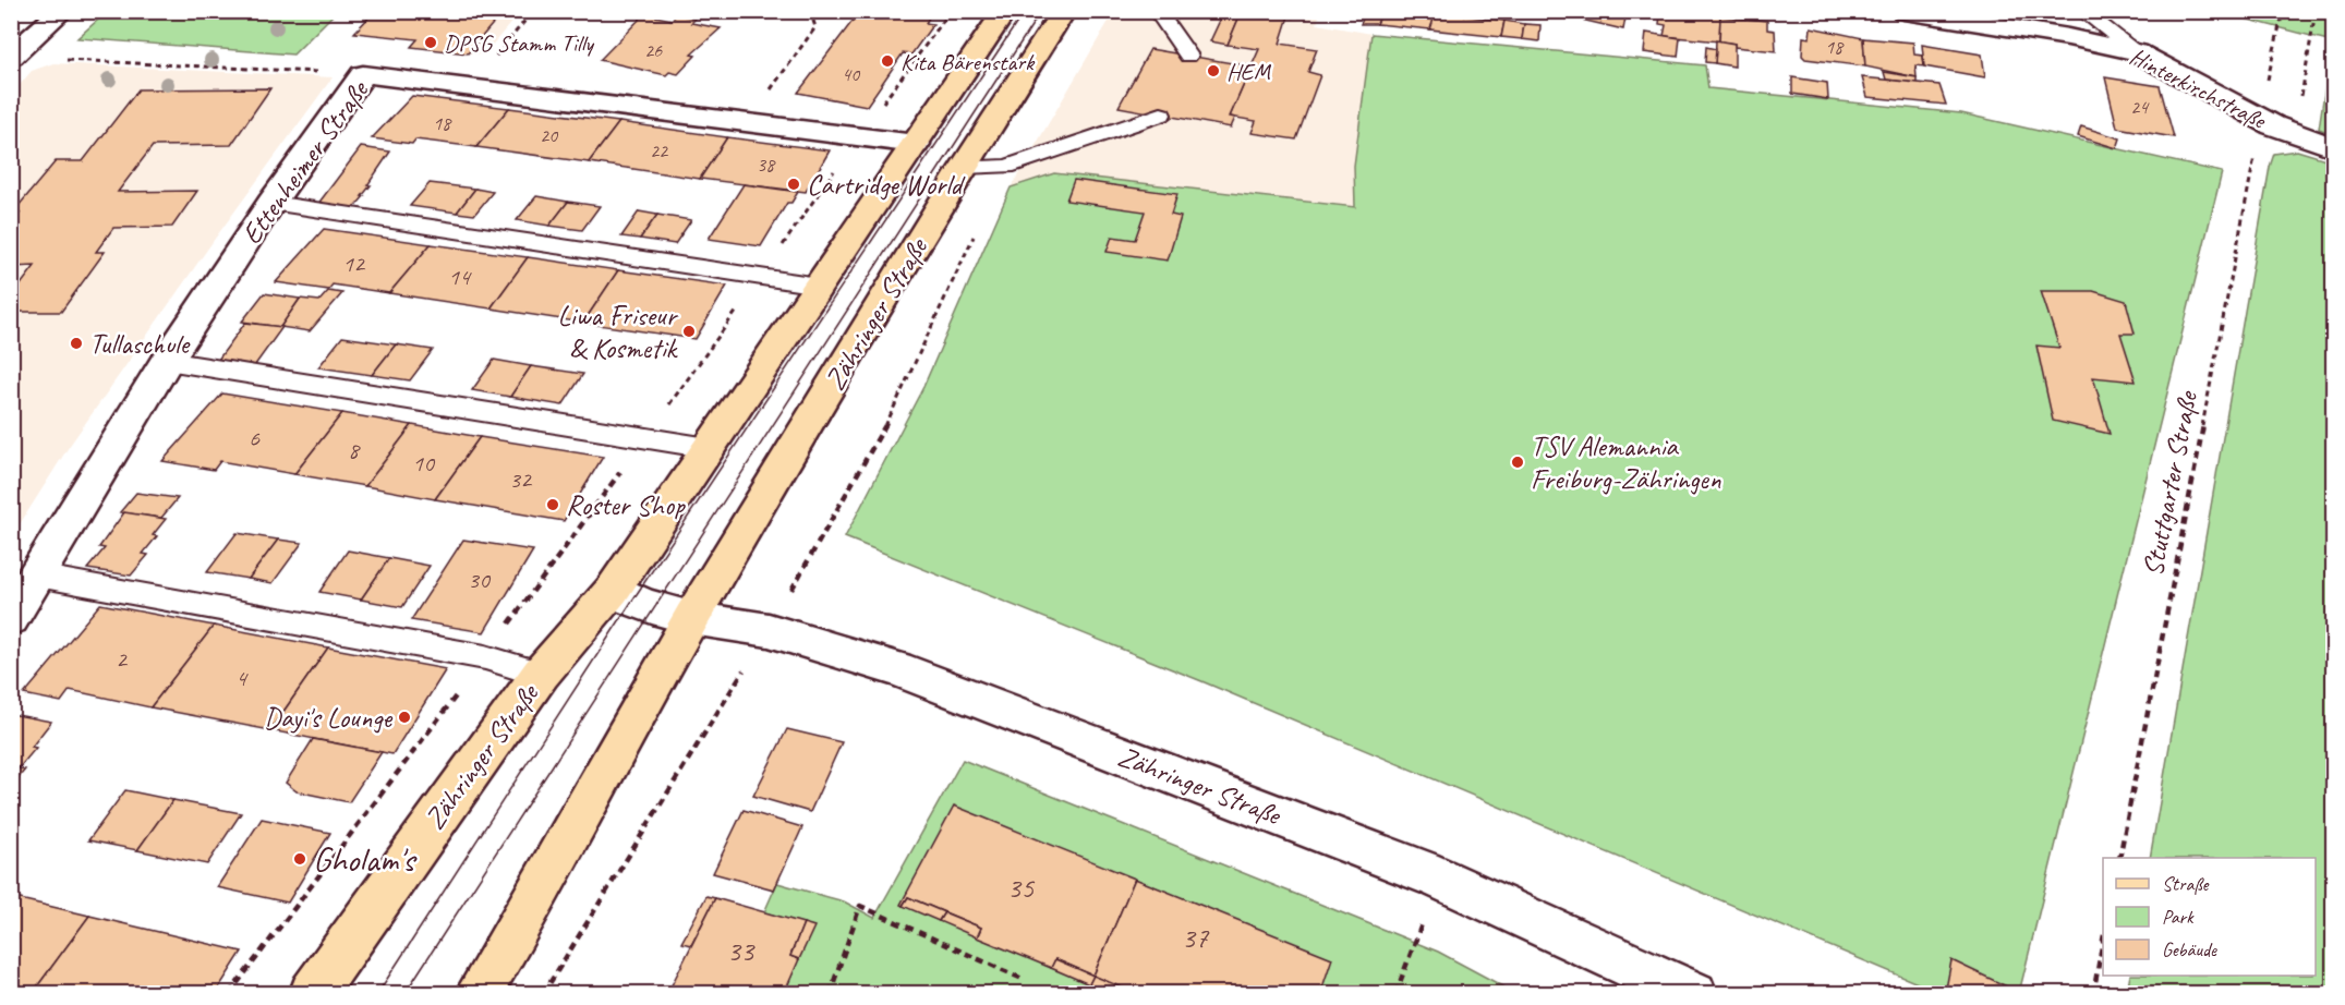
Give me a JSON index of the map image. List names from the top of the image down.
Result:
{
  "streets": {
    "main road": ["Zähringer Straße"],
    "street": ["Hinterkirchstraße", "Ettenheimer Straße"],
    "path": ["Stuttgarter Straße"]
  },
  "crossings": [
    ["Hinterkirchstraße", "Stuttgarter Straße"],
    ["Ettenheimer Straße", "Zähringer Straße"]
  ],
  "places": [
    "DPSG Stamm Tilly",
    "Kita Bärenstark",
    "HEM",
    "Cartridge World",
    "Liwa Friseur & Kosmetik",
    "Tullaschule",
    "TSV Alemannia Freiburg-Zähringen",
    "Roster Shop",
    "Dayi's Lounge",
    "Gholam's"
  ],
  "house_numbers": [
    "18",
    "26",
    "40",
    "24",
    "18",
    "20",
    "22",
    "38",
    "12",
    "14",
    "6",
    "8",
    "10",
    "32",
    "30",
    "2",
    "4",
    "35",
    "37",
    "33"
  ],
  "legend": ["Straße", "Park", "Gebäude"]
}
